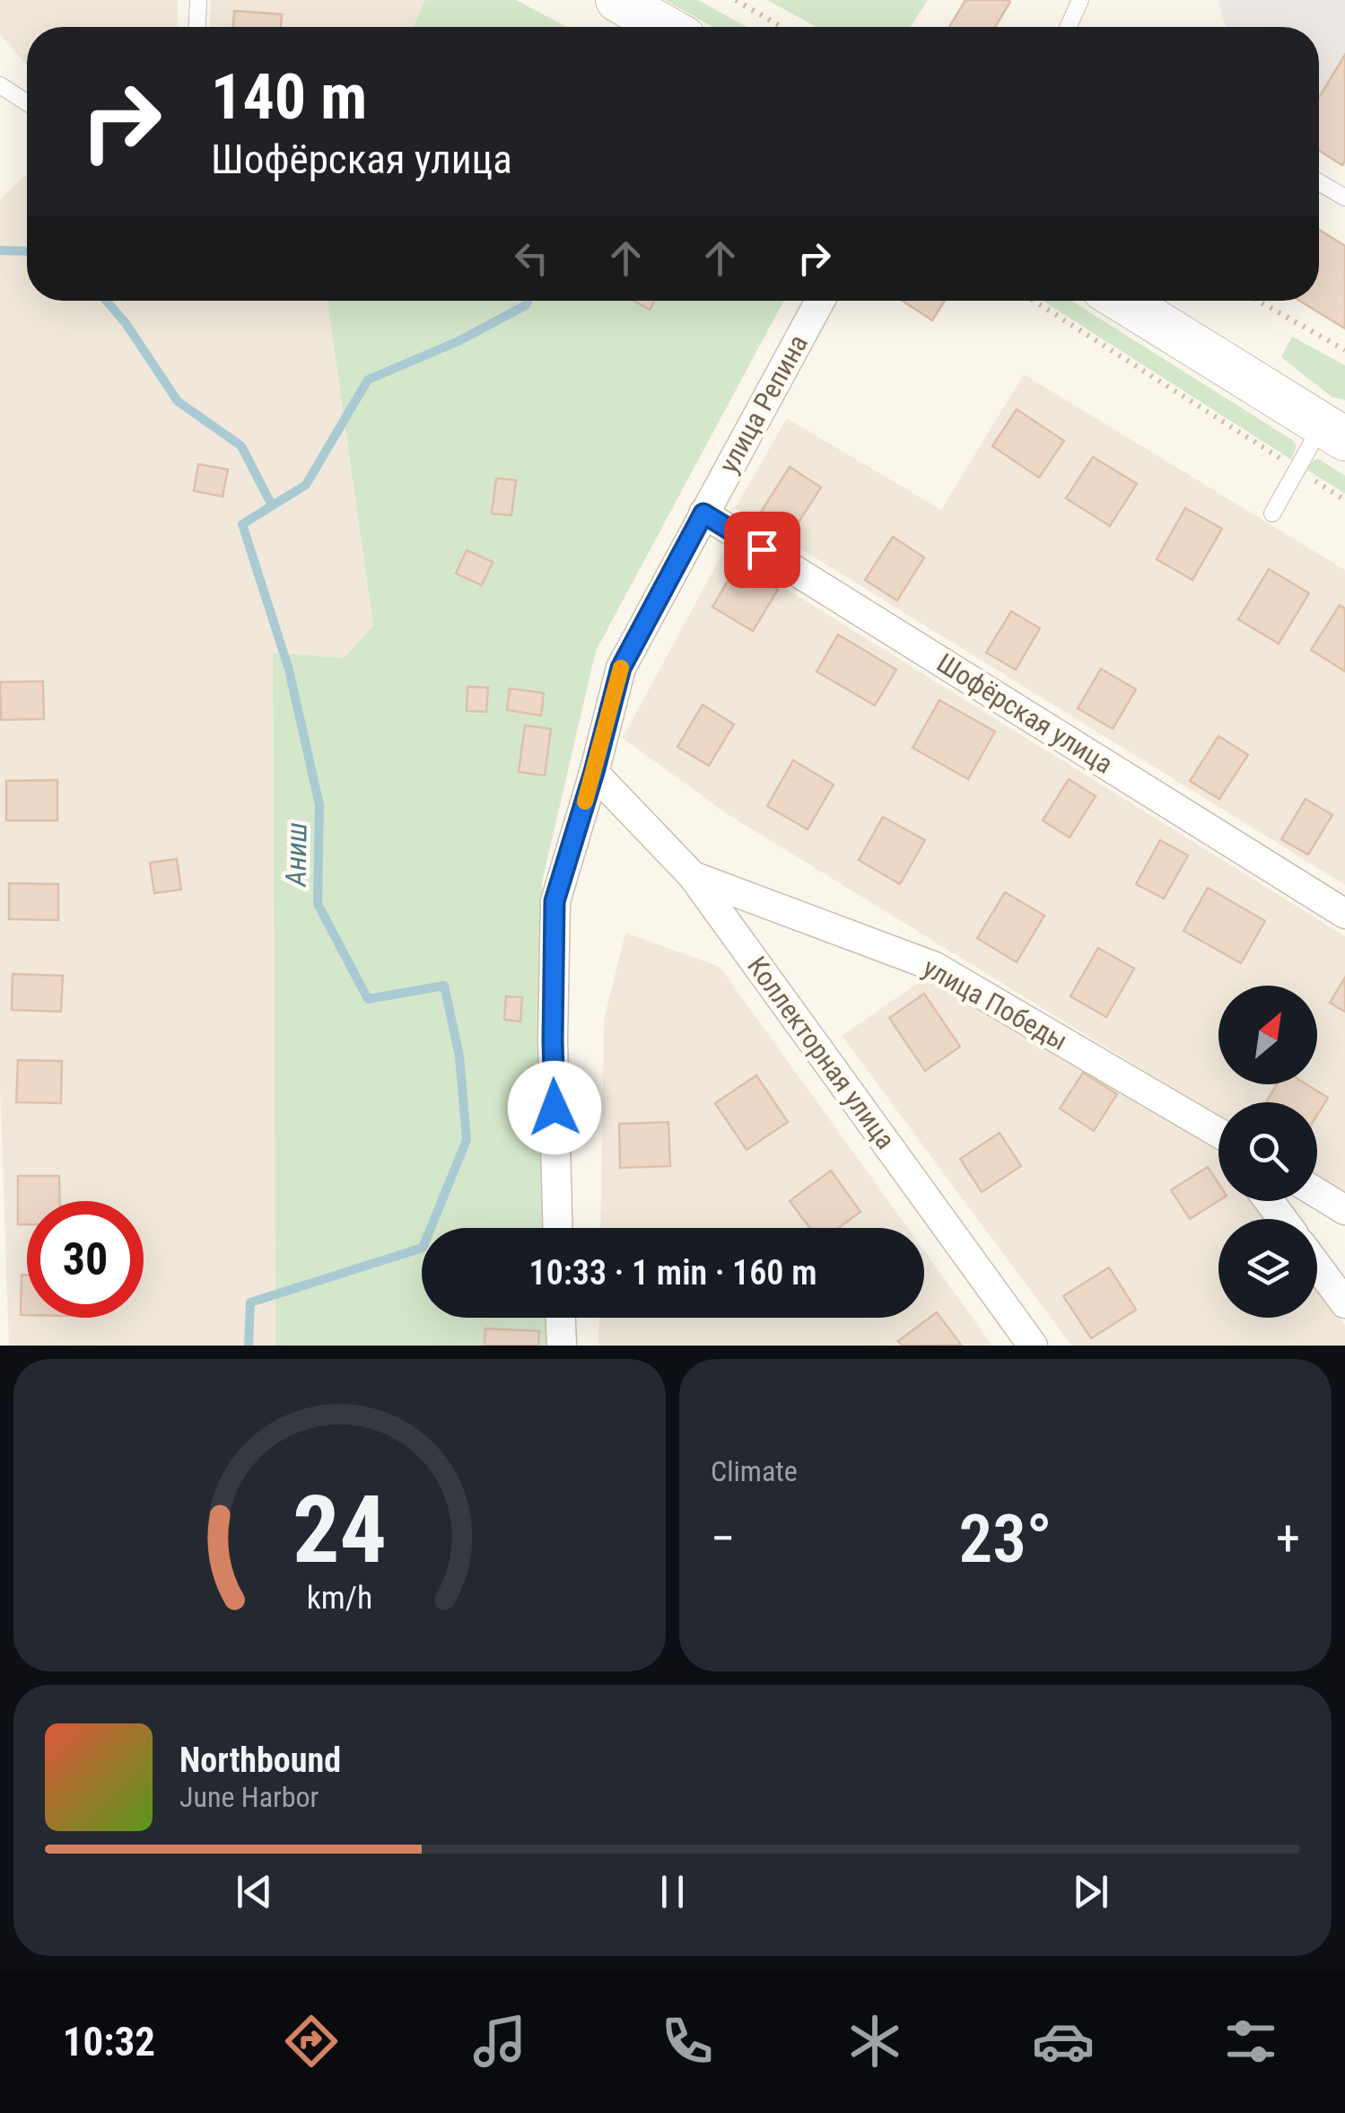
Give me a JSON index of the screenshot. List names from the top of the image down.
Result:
{
  "streets": {
    "street": [
      "улица Репина",
      "Шофёрская улица",
      "улица Победы",
      "Коллекторная улица"
    ]
  },
  "crossings": [
    ["улица Репина", "Шофёрская улица"],
    ["улица Репина", "Коллекторная улица"],
    ["улица Победы", "Коллекторная улица"]
  ],
  "water": ["Аниш"],
  "north": "top right",
  "page": {
    "turn": ["140 m", "Шофёрская улица"],
    "limit": "30",
    "trip": "10:33 · 1 min · 160 m",
    "tile": "Climate",
    "heat": ["−", "23°", "+"],
    "song": ["Northbound", "June Harbor"],
    "tabs": "10:32",
    "gauge": ["24", "km/h"]
  }
}
